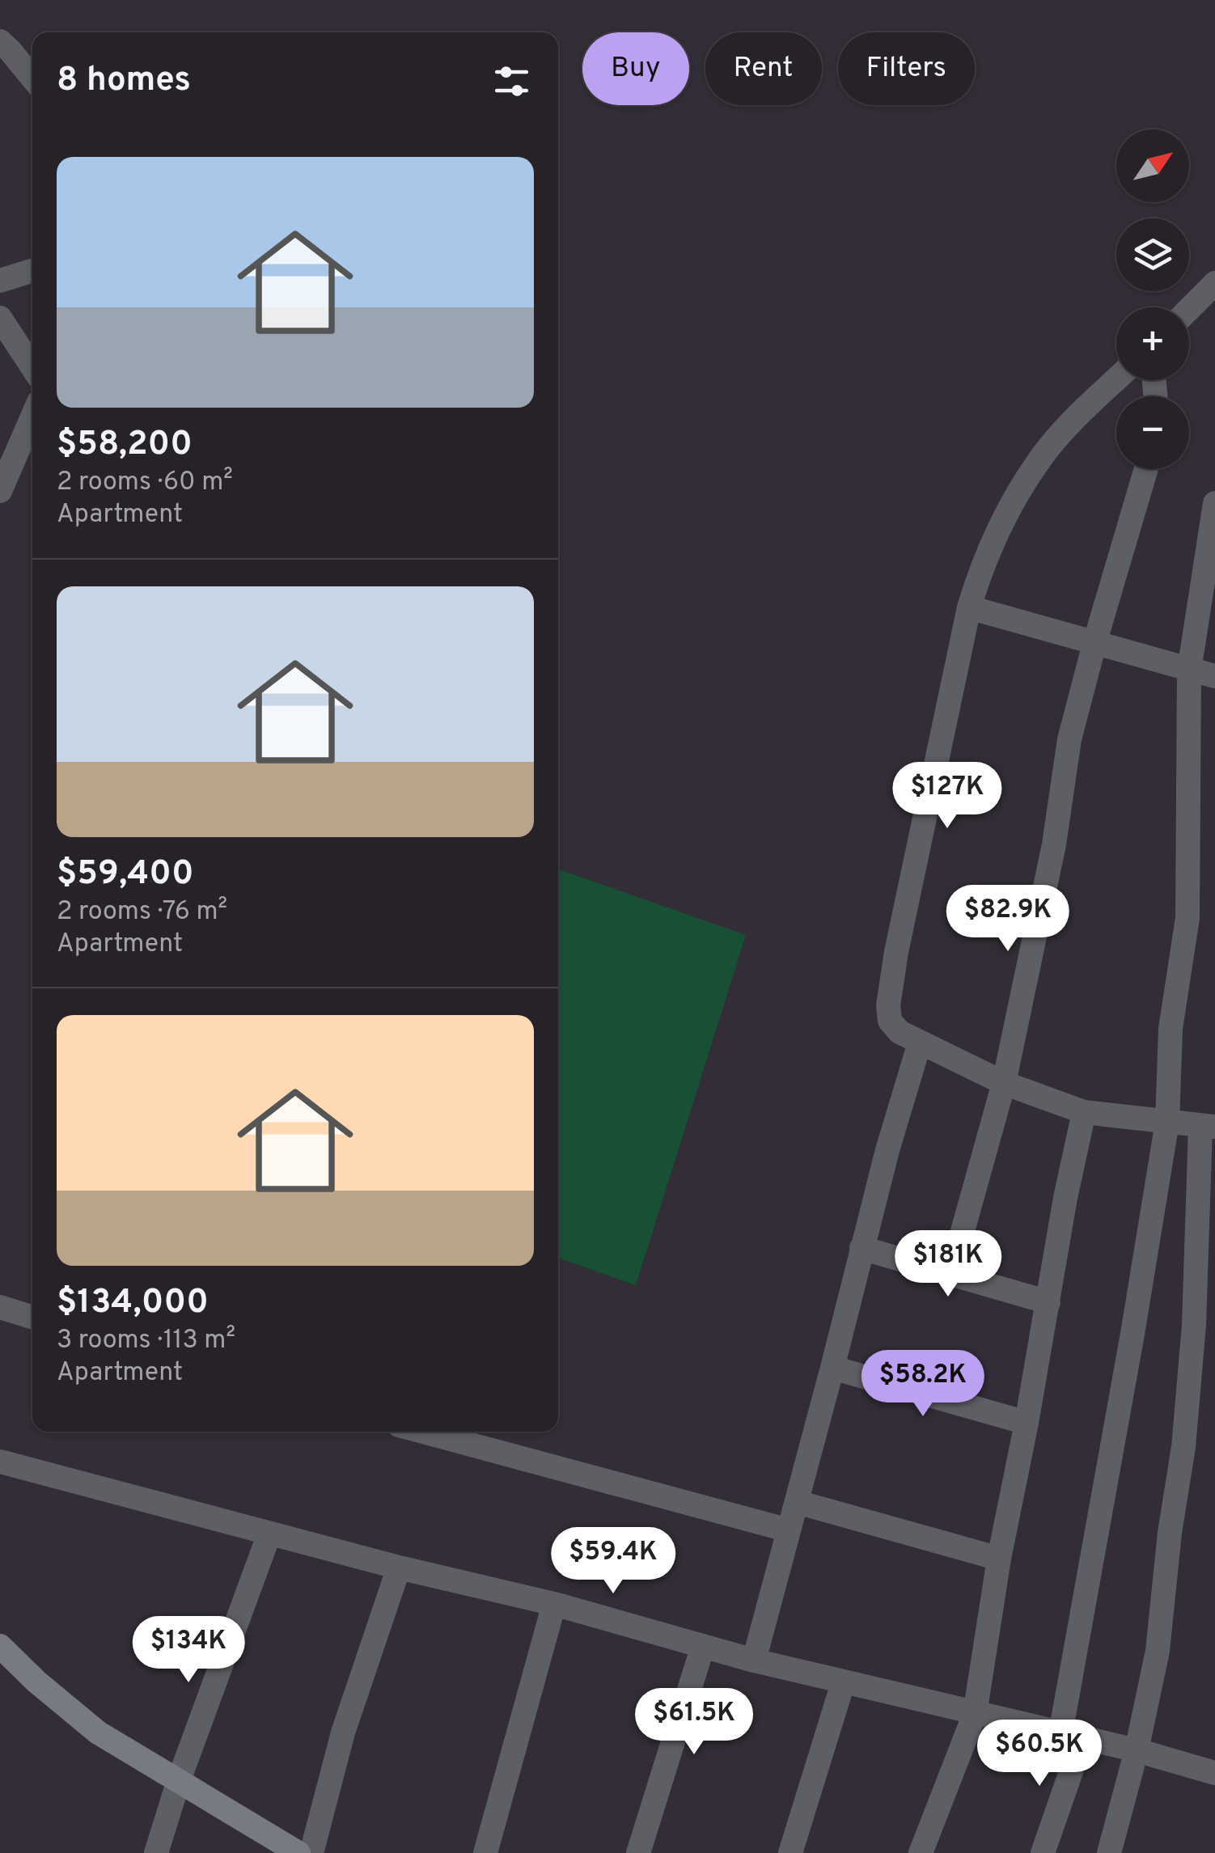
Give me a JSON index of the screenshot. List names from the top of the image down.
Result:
{
  "north": "top right",
  "page": {
    "chip": ["Buy", "Rent", "Filters"],
    "heading": "8 homes",
    "map_buttons": ["+", "−"],
    "list": [
      {
        "name": "$58,200",
        "note": "2 rooms · 60 m² · Apartment"
      },
      {
        "name": "$59,400",
        "note": "2 rooms · 76 m² · Apartment"
      },
      {
        "name": "$134,000",
        "note": "3 rooms · 113 m² · Apartment"
      }
    ],
    "price": [
      "$127K",
      "$82.9K",
      "$181K",
      "$58.2K",
      "$59.4K",
      "$134K",
      "$61.5K",
      "$60.5K"
    ]
  }
}
